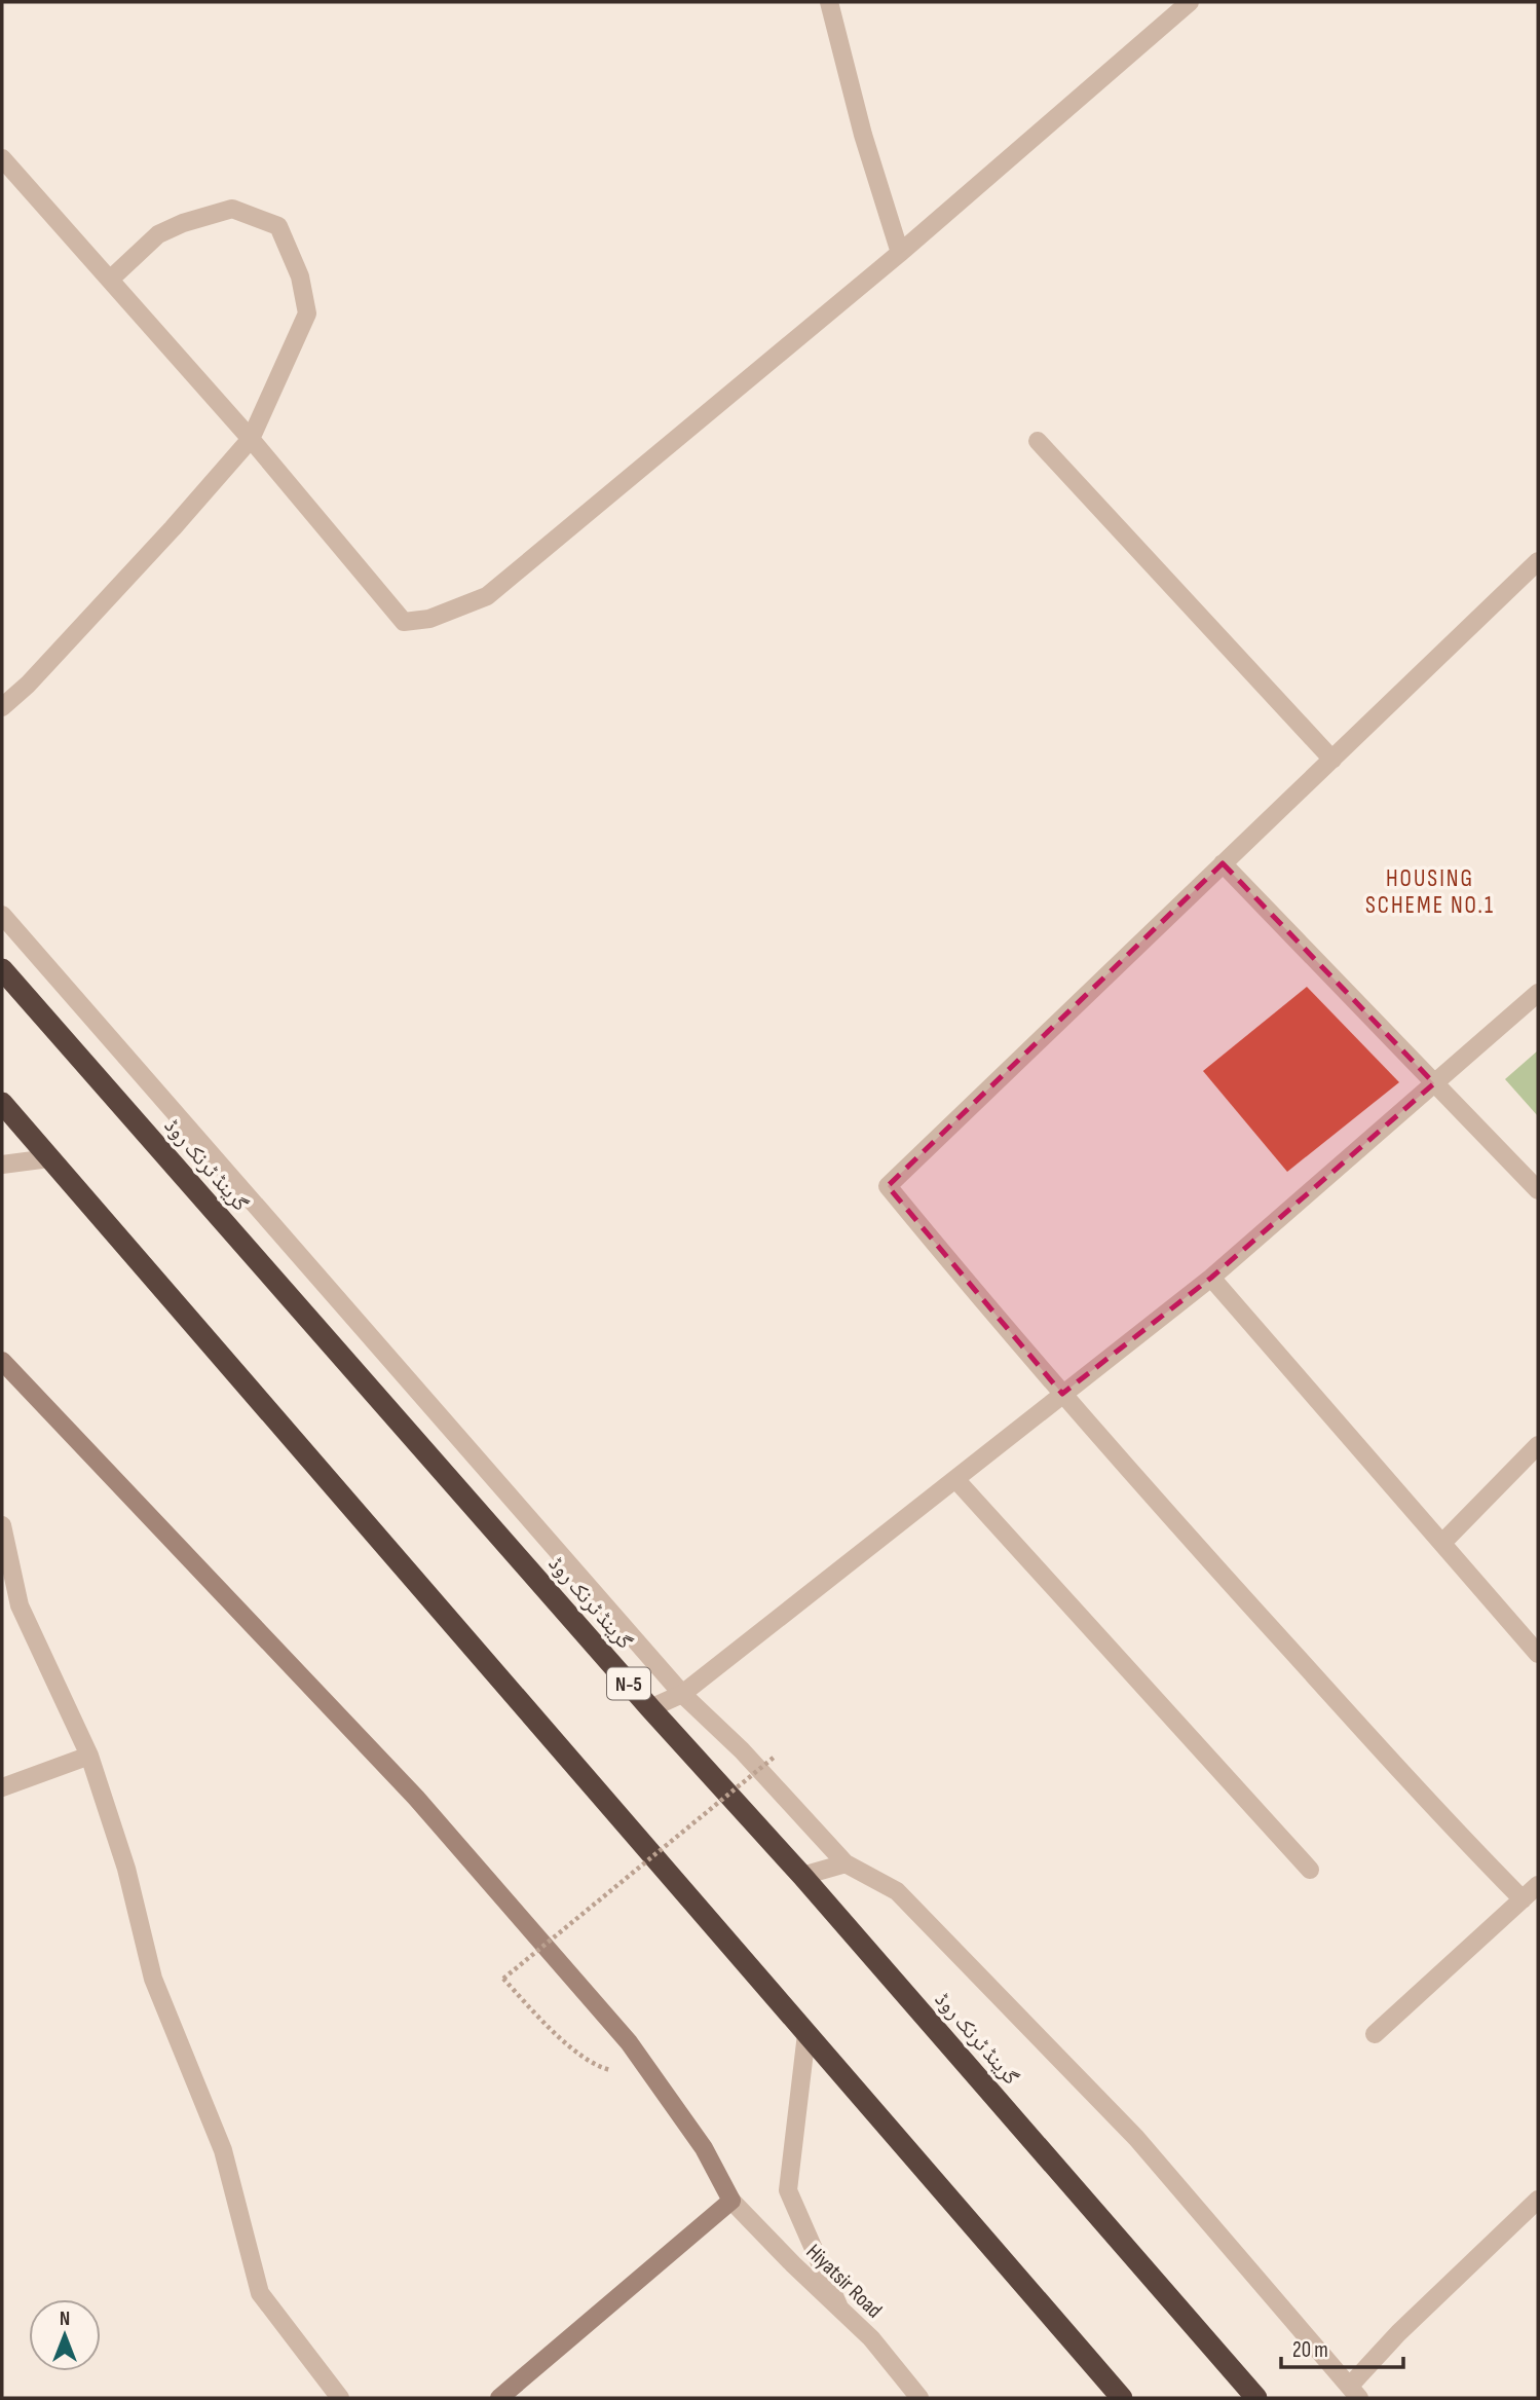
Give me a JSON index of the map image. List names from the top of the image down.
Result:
{
  "streets": {
    "highway": ["گرینڈ ٹرنک روڈ", "N-5"],
    "street": ["Hiyatsir Road"]
  },
  "districts": ["HOUSING SCHEME NO.1"],
  "scale_bar": "20 m",
  "north": "top"
}
